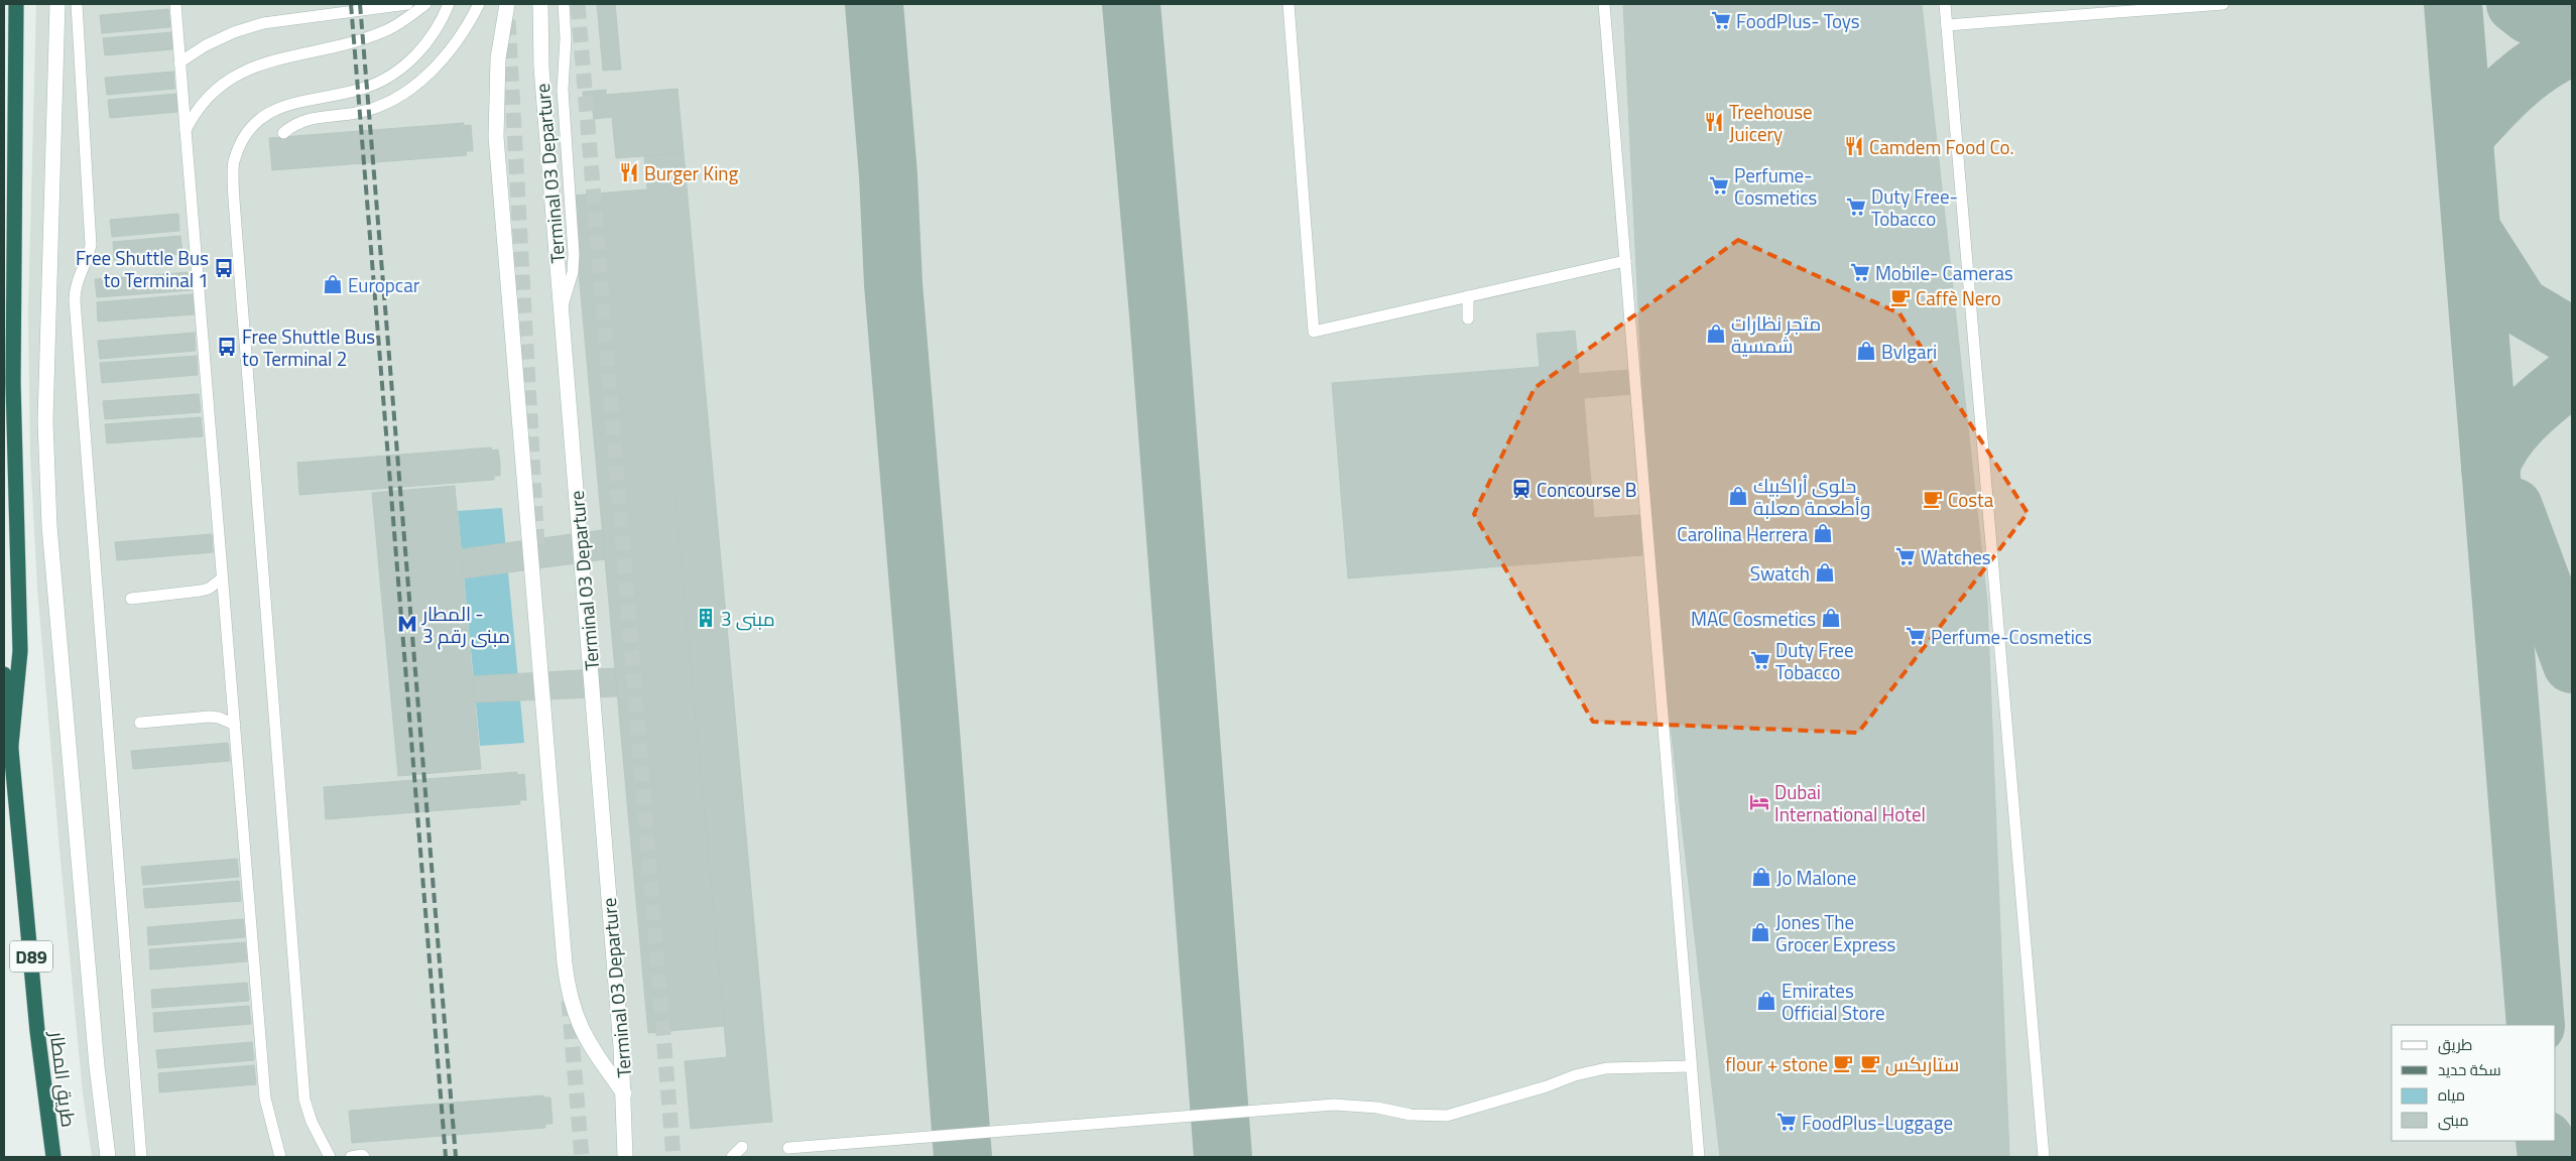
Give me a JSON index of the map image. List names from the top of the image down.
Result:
{
  "streets": {
    "highway": ["D89", "طريق المطار"],
    "main road": ["Terminal 03 Departure"]
  },
  "places": {
    "supermarket": [
      "FoodPlus- Toys",
      "Perfume- Cosmetics",
      "Duty Free- Tobacco",
      "Mobile- Cameras",
      "Watches",
      "Perfume-Cosmetics",
      "Duty Free Tobacco",
      "FoodPlus-Luggage"
    ],
    "restaurant": ["Treehouse Juicery", "Camdem Food Co.", "Burger King"],
    "bus stop": ["Free Shuttle Bus to Terminal 1", "Free Shuttle Bus to Terminal 2"],
    "shop": [
      "Europcar",
      "متجر نظارات شمسية",
      "Bvlgari",
      "حلوى أراكبيك وأطعمة معلبة",
      "Carolina Herrera",
      "Swatch",
      "MAC Cosmetics",
      "Jo Malone",
      "Jones The Grocer Express",
      "Emirates Official Store"
    ],
    "cafe": [
      "Caffè Nero",
      "Costa",
      "flour + stone",
      "ستاربكس"
    ],
    "station": ["Concourse B"],
    "building": ["مبنى 3"],
    "metro station": ["المطار - مبنى رقم 3"],
    "hotel": ["Dubai International Hotel"]
  },
  "legend": [
    "طريق",
    "سكة حديد",
    "مياه",
    "مبنى"
  ]
}
